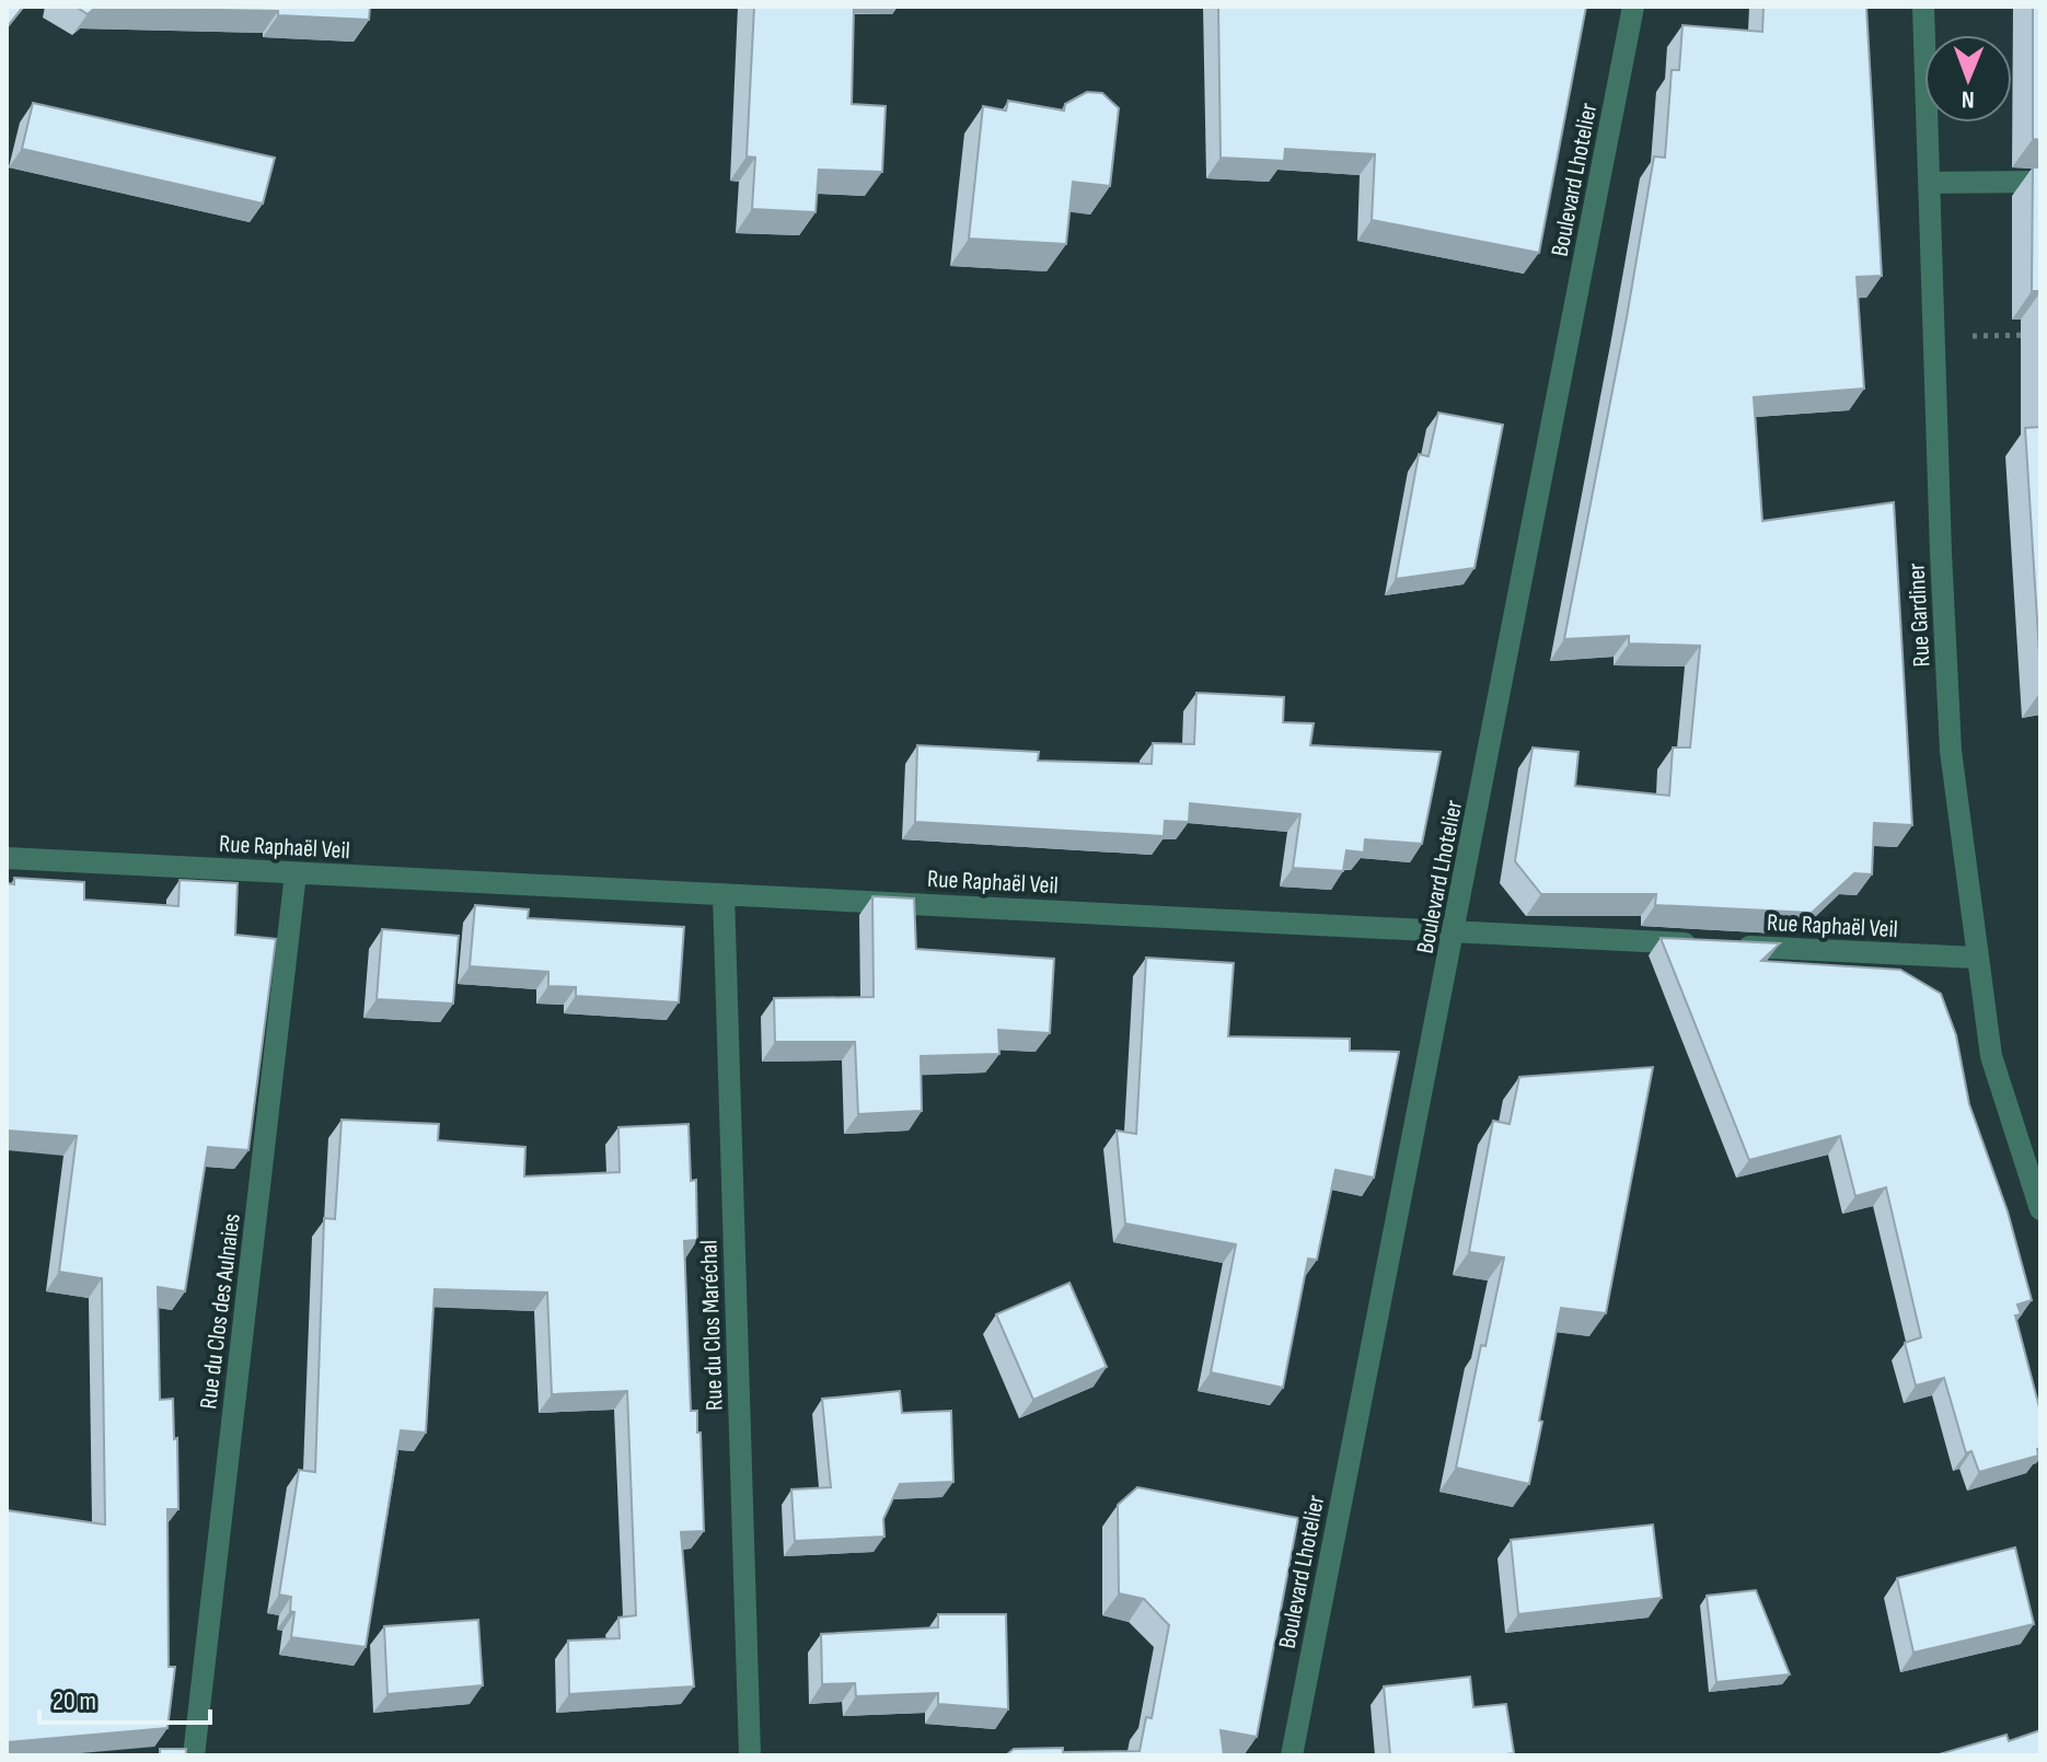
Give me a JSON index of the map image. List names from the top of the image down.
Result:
{
  "streets": {
    "street": [
      "Boulevard Lhotelier",
      "Rue Gardiner",
      "Rue Raphaël Veil",
      "Rue du Clos des Aulnaies",
      "Rue du Clos Maréchal"
    ]
  },
  "crossings": [
    ["Boulevard Lhotelier", "Rue Raphaël Veil"],
    ["Rue Gardiner", "Rue Raphaël Veil"],
    ["Rue Raphaël Veil", "Rue du Clos des Aulnaies"],
    ["Rue Raphaël Veil", "Rue du Clos Maréchal"]
  ],
  "scale_bar": "20 m",
  "north": "bottom"
}
